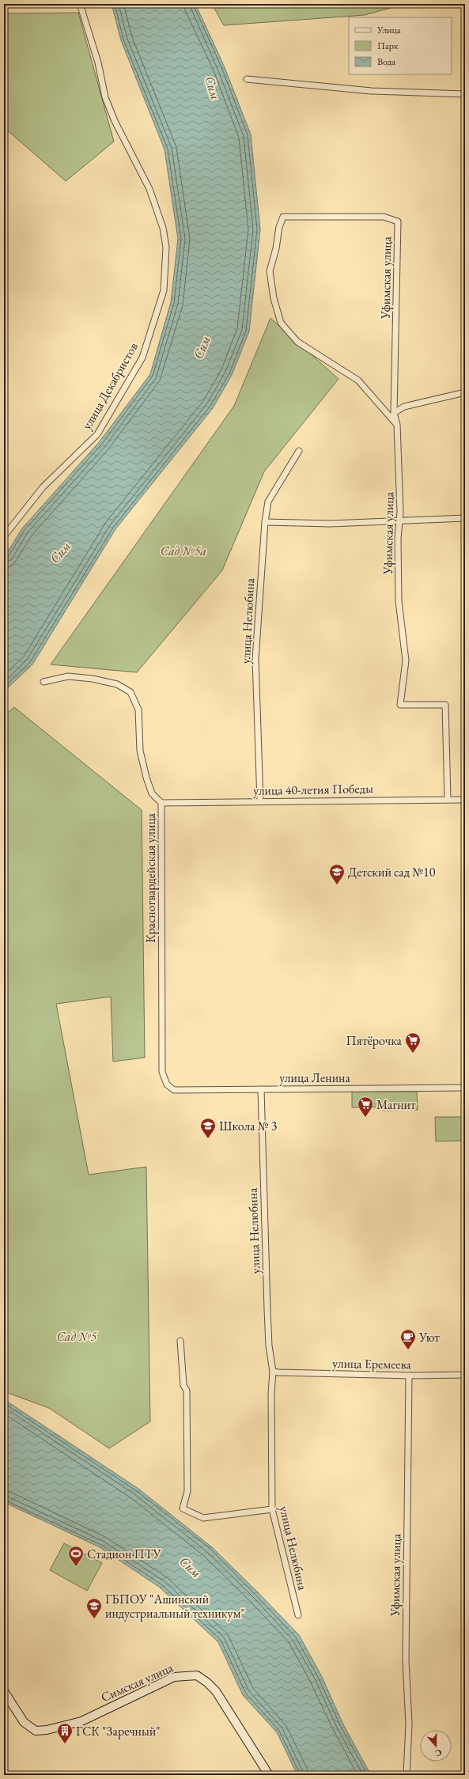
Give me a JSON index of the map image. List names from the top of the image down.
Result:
{
  "streets": {
    "main road": ["Симская улица"],
    "street": [
      "Уфимская улица",
      "улица Декабристов",
      "улица Нелюбина",
      "улица 40-летия Победы",
      "Красногвардейская улица",
      "улица Ленина",
      "улица Еремеева"
    ]
  },
  "crossings": [
    ["Уфимская улица", "улица 40-летия Победы"],
    ["Уфимская улица", "улица Еремеева"],
    ["улица Нелюбина", "улица 40-летия Победы"],
    ["улица Нелюбина", "улица Ленина"],
    ["улица Нелюбина", "улица Еремеева"],
    ["улица 40-летия Победы", "Красногвардейская улица"],
    ["Красногвардейская улица", "улица Ленина"]
  ],
  "water": ["Сим"],
  "parks": ["Сад №5а", "Сад №5"],
  "places": {
    "school or university": ["Детский сад №10", "Школа № 3", "ГБПОУ \"Ашинский индустриальный техникум\""],
    "supermarket": ["Пятёрочка", "Магнит"],
    "cafe": ["Уют"],
    "sports": ["Стадион ПТУ"],
    "building": ["ГСК \"Заречный\""]
  },
  "legend": ["Улица", "Парк", "Вода"],
  "north": "bottom"
}
